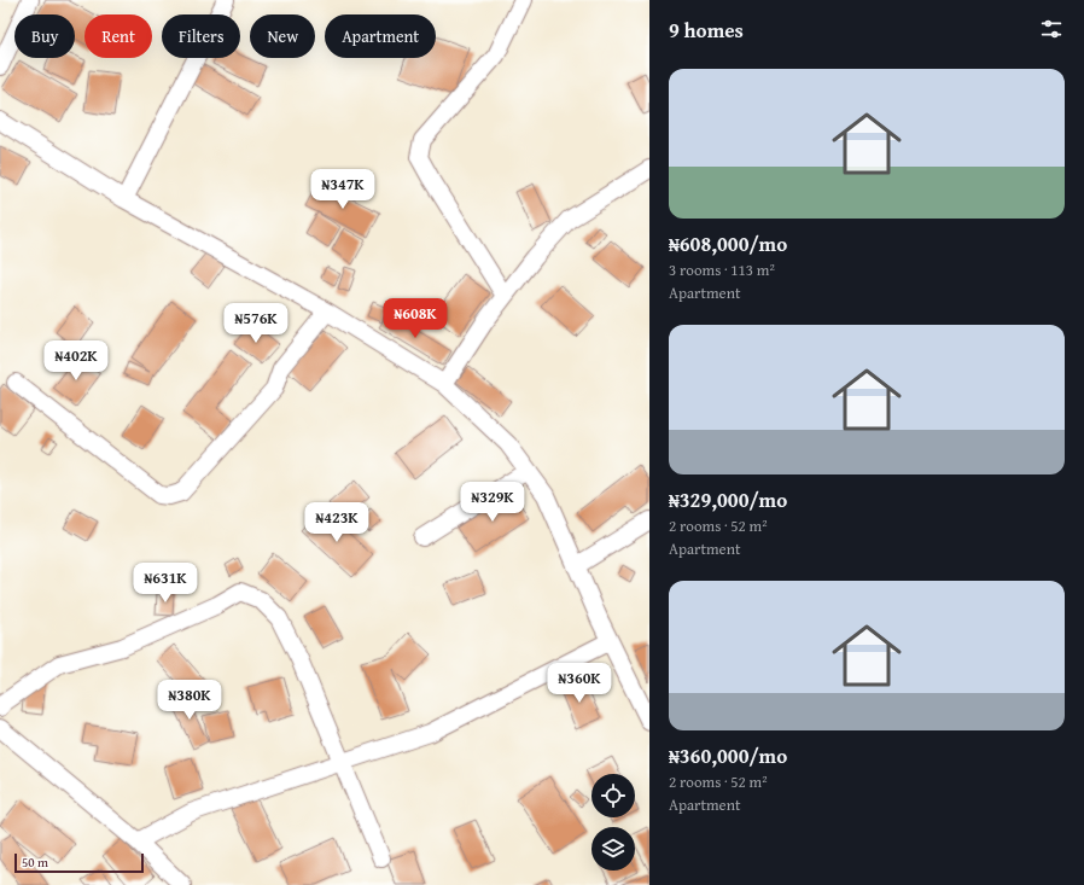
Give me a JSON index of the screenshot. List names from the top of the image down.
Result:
{
  "scale_bar": "50 m",
  "page": {
    "heading": "9 homes",
    "chip": [
      "Buy",
      "Rent",
      "Filters",
      "New",
      "Apartment"
    ],
    "list": [
      {
        "name": "₦608,000/mo",
        "note": "3 rooms · 113 m² · Apartment"
      },
      {
        "name": "₦329,000/mo",
        "note": "2 rooms · 52 m² · Apartment"
      },
      {
        "name": "₦360,000/mo",
        "note": "2 rooms · 52 m² · Apartment"
      }
    ],
    "price": [
      "₦347K",
      "₦608K",
      "₦576K",
      "₦402K",
      "₦329K",
      "₦423K",
      "₦631K",
      "₦360K",
      "₦380K"
    ],
    "scale": "50 m"
  }
}
